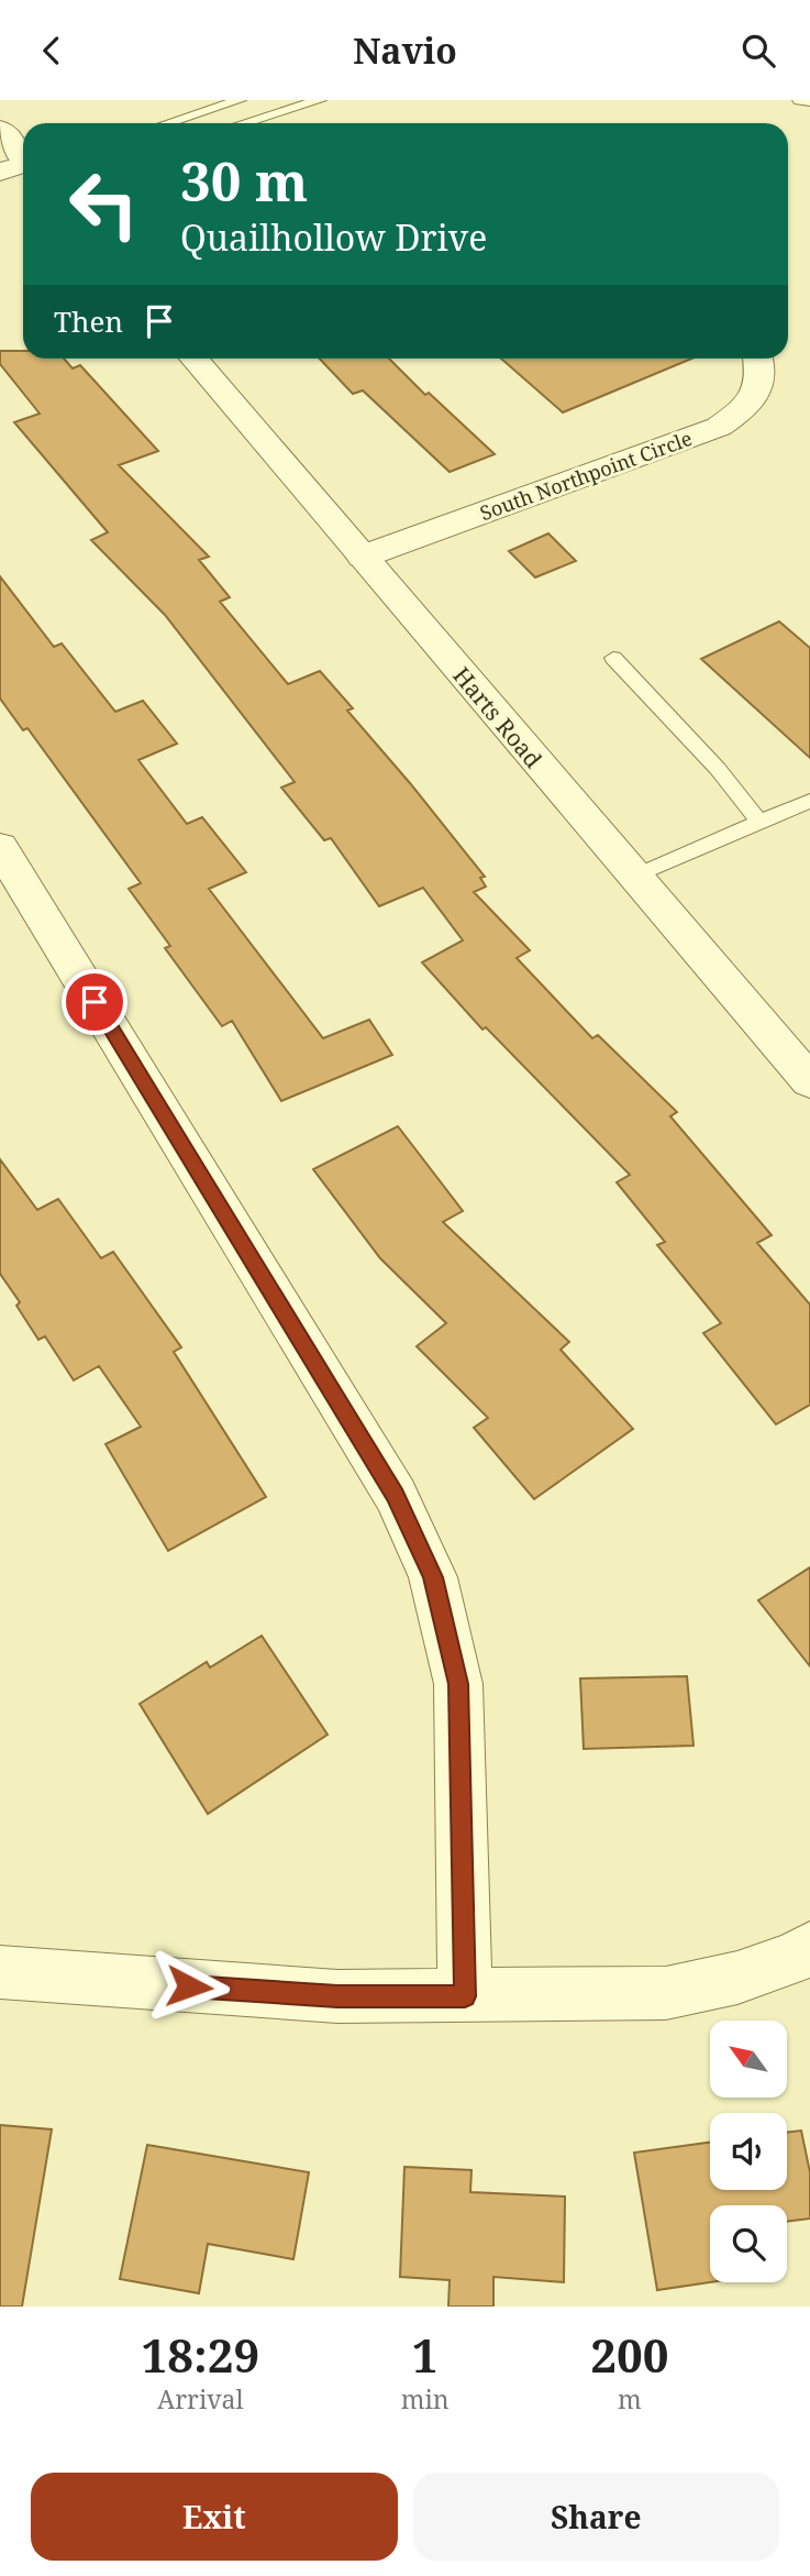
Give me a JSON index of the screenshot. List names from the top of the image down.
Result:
{
  "streets": {
    "street": ["South Northpoint Circle", "Harts Road"]
  },
  "crossings": [
    ["South Northpoint Circle", "Harts Road"]
  ],
  "north": "top left",
  "page": {
    "header": "Navio",
    "turn": ["30 m", "Quailhollow Drive"],
    "then": "Then",
    "eta": [
      "18:29",
      "Arrival",
      "1",
      "min",
      "200",
      "m"
    ],
    "buttons": ["Exit", "Share"]
  }
}
